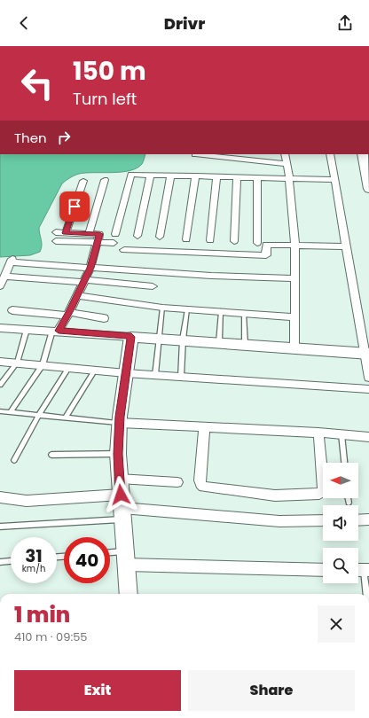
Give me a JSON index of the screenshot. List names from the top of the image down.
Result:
{
  "north": "left",
  "page": {
    "header": "Drivr",
    "turn": ["150 m", "Turn left"],
    "then": "Then",
    "speed": "31 km/h",
    "limit": "40",
    "heading": ["1 min", "410 m · 09:55"],
    "buttons": ["Exit", "Share"]
  }
}
